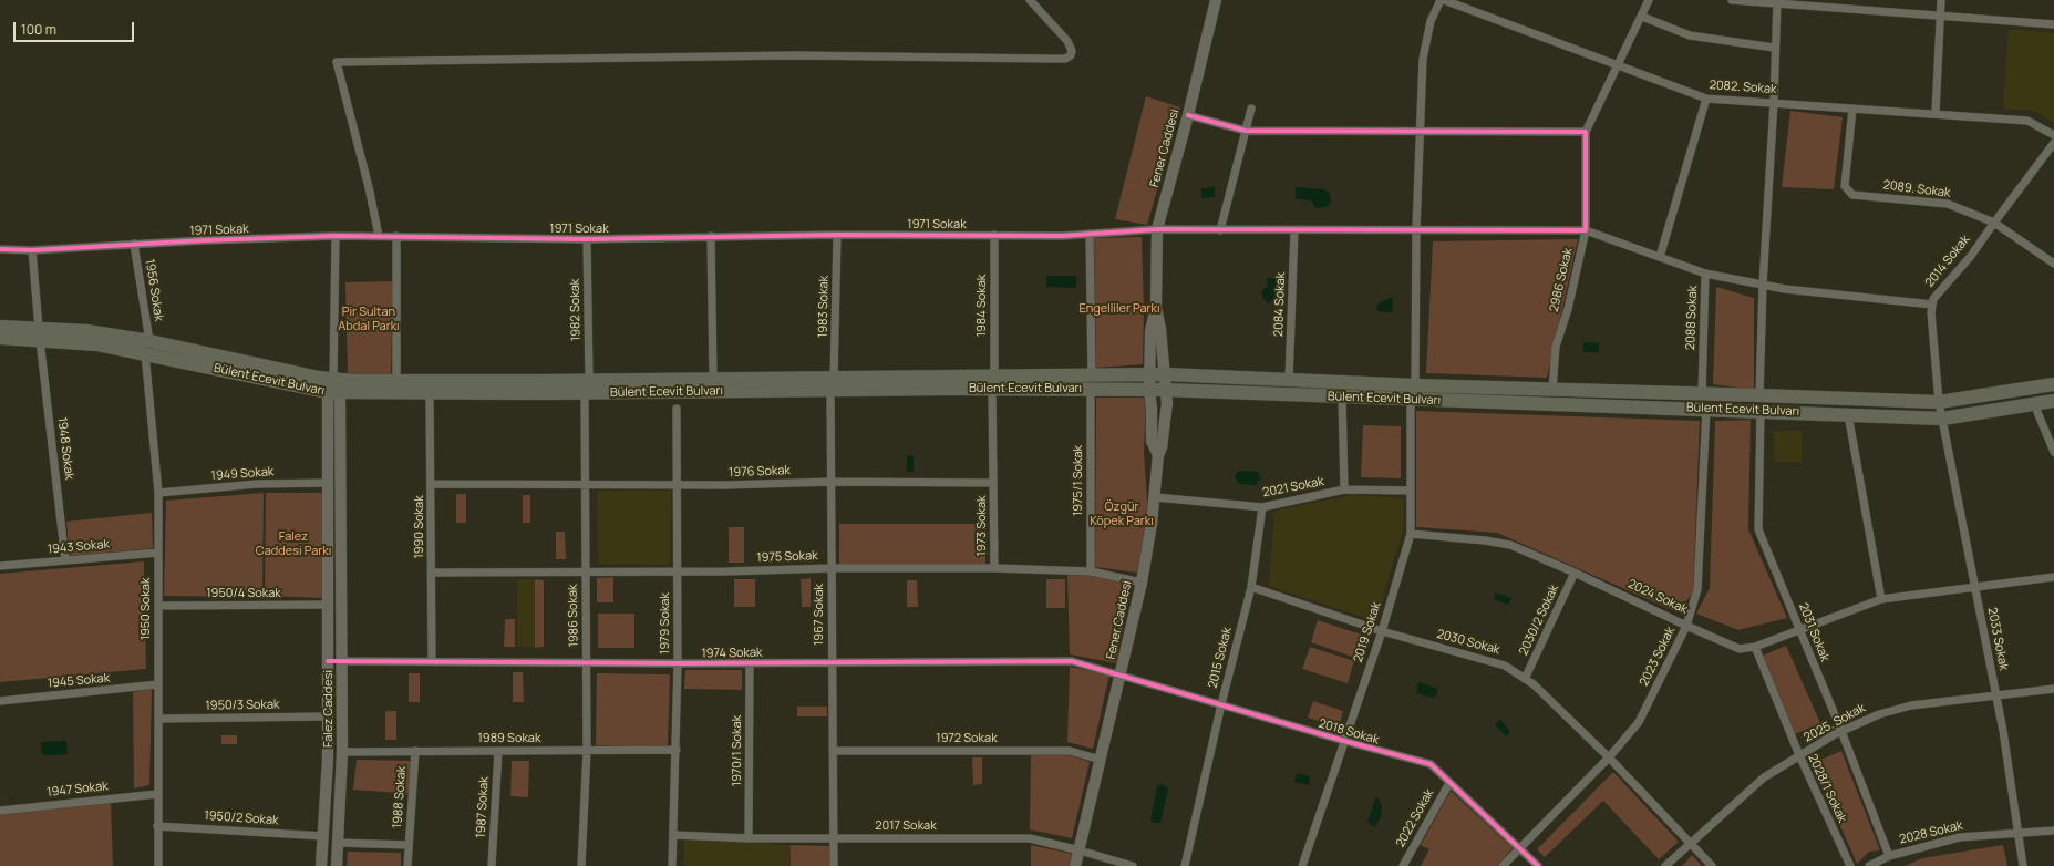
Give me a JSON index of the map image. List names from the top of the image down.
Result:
{
  "streets": {
    "main road": ["Bülent Ecevit Bulvarı"],
    "street": [
      "2082. Sokak",
      "Fener Caddesi",
      "2089. Sokak",
      "1971 Sokak",
      "2014 Sokak",
      "2986 Sokak",
      "1956 Sokak",
      "2084 Sokak",
      "1984 Sokak",
      "1983 Sokak",
      "1982 Sokak",
      "2088 Sokak",
      "1948 Sokak",
      "1976 Sokak",
      "1949 Sokak",
      "1975/1 Sokak",
      "2021 Sokak",
      "1973 Sokak",
      "1990 Sokak",
      "1943 Sokak",
      "1975 Sokak",
      "1950/4 Sokak",
      "2024 Sokak",
      "1950 Sokak",
      "1967 Sokak",
      "1986 Sokak",
      "2030/2 Sokak",
      "1979 Sokak",
      "2019 Sokak",
      "2031 Sokak",
      "2033 Sokak",
      "2030 Sokak",
      "1974 Sokak",
      "2023 Sokak",
      "2015 Sokak",
      "1945 Sokak",
      "1950/3 Sokak",
      "Falez Caddesi",
      "2025. Sokak",
      "2018 Sokak",
      "1989 Sokak",
      "1972 Sokak",
      "1970/1 Sokak",
      "2028/1 Sokak",
      "1947 Sokak",
      "1988 Sokak",
      "1987 Sokak",
      "1950/2 Sokak",
      "2022 Sokak",
      "2017 Sokak",
      "2028 Sokak"
    ]
  },
  "crossings": [
    ["2082. Sokak", "2089. Sokak"],
    ["Fener Caddesi", "1971 Sokak"],
    ["Fener Caddesi", "Bülent Ecevit Bulvarı"],
    ["Fener Caddesi", "2021 Sokak"],
    ["Fener Caddesi", "1975 Sokak"],
    ["Fener Caddesi", "1974 Sokak"],
    ["Fener Caddesi", "2018 Sokak"],
    ["Fener Caddesi", "1972 Sokak"],
    ["Fener Caddesi", "2017 Sokak"],
    ["2089. Sokak", "2014 Sokak"],
    ["1971 Sokak", "2986 Sokak"],
    ["1971 Sokak", "1956 Sokak"],
    ["1971 Sokak", "2084 Sokak"],
    ["1971 Sokak", "1984 Sokak"],
    ["1971 Sokak", "1983 Sokak"],
    ["1971 Sokak", "1982 Sokak"],
    ["1971 Sokak", "1948 Sokak"],
    ["1971 Sokak", "1975/1 Sokak"],
    ["2014 Sokak", "2088 Sokak"],
    ["2014 Sokak", "Bülent Ecevit Bulvarı"],
    ["2014 Sokak", "2033 Sokak"],
    ["2986 Sokak", "Bülent Ecevit Bulvarı"],
    ["1956 Sokak", "Bülent Ecevit Bulvarı"],
    ["1956 Sokak", "1950 Sokak"],
    ["2084 Sokak", "Bülent Ecevit Bulvarı"],
    ["1984 Sokak", "Bülent Ecevit Bulvarı"],
    ["1983 Sokak", "Bülent Ecevit Bulvarı"],
    ["1983 Sokak", "1967 Sokak"],
    ["1982 Sokak", "Bülent Ecevit Bulvarı"],
    ["1982 Sokak", "1986 Sokak"],
    ["2088 Sokak", "Bülent Ecevit Bulvarı"],
    ["Bülent Ecevit Bulvarı", "1948 Sokak"],
    ["Bülent Ecevit Bulvarı", "1975/1 Sokak"],
    ["Bülent Ecevit Bulvarı", "1990 Sokak"],
    ["Bülent Ecevit Bulvarı", "2024 Sokak"],
    ["Bülent Ecevit Bulvarı", "1950 Sokak"],
    ["Bülent Ecevit Bulvarı", "1967 Sokak"],
    ["Bülent Ecevit Bulvarı", "1986 Sokak"],
    ["Bülent Ecevit Bulvarı", "2019 Sokak"],
    ["Bülent Ecevit Bulvarı", "2031 Sokak"],
    ["Bülent Ecevit Bulvarı", "2033 Sokak"],
    ["Bülent Ecevit Bulvarı", "Falez Caddesi"],
    ["1948 Sokak", "1943 Sokak"],
    ["1976 Sokak", "1973 Sokak"],
    ["1976 Sokak", "1990 Sokak"],
    ["1976 Sokak", "1967 Sokak"],
    ["1976 Sokak", "1986 Sokak"],
    ["1976 Sokak", "1979 Sokak"],
    ["1949 Sokak", "1950 Sokak"],
    ["1949 Sokak", "Falez Caddesi"],
    ["1975/1 Sokak", "1975 Sokak"],
    ["2021 Sokak", "2019 Sokak"],
    ["2021 Sokak", "2015 Sokak"],
    ["1973 Sokak", "1975 Sokak"],
    ["1990 Sokak", "1975 Sokak"],
    ["1990 Sokak", "1974 Sokak"],
    ["1943 Sokak", "1950 Sokak"],
    ["1975 Sokak", "1967 Sokak"],
    ["1975 Sokak", "1986 Sokak"],
    ["1975 Sokak", "1979 Sokak"],
    ["1950/4 Sokak", "1950 Sokak"],
    ["1950/4 Sokak", "Falez Caddesi"],
    ["2024 Sokak", "2030/2 Sokak"],
    ["2024 Sokak", "2019 Sokak"],
    ["2024 Sokak", "2023 Sokak"],
    ["1950 Sokak", "1945 Sokak"],
    ["1950 Sokak", "1950/3 Sokak"],
    ["1950 Sokak", "1947 Sokak"],
    ["1950 Sokak", "1950/2 Sokak"],
    ["1967 Sokak", "1974 Sokak"],
    ["1967 Sokak", "1972 Sokak"],
    ["1967 Sokak", "2017 Sokak"],
    ["1986 Sokak", "1974 Sokak"],
    ["1986 Sokak", "1989 Sokak"],
    ["2030/2 Sokak", "2030 Sokak"],
    ["1979 Sokak", "1974 Sokak"],
    ["1979 Sokak", "1989 Sokak"],
    ["1979 Sokak", "2017 Sokak"],
    ["2019 Sokak", "2030 Sokak"],
    ["2019 Sokak", "2018 Sokak"],
    ["2031 Sokak", "2023 Sokak"],
    ["2031 Sokak", "2025. Sokak"],
    ["2031 Sokak", "2028 Sokak"],
    ["2033 Sokak", "2023 Sokak"],
    ["2033 Sokak", "2025. Sokak"],
    ["2033 Sokak", "2028 Sokak"],
    ["2030 Sokak", "2023 Sokak"],
    ["2030 Sokak", "2015 Sokak"],
    ["2030 Sokak", "2025. Sokak"],
    ["1974 Sokak", "Falez Caddesi"],
    ["1974 Sokak", "2018 Sokak"],
    ["1974 Sokak", "1970/1 Sokak"],
    ["2023 Sokak", "2018 Sokak"],
    ["2023 Sokak", "2028/1 Sokak"],
    ["2015 Sokak", "2018 Sokak"],
    ["1950/3 Sokak", "Falez Caddesi"],
    ["Falez Caddesi", "1989 Sokak"],
    ["Falez Caddesi", "1988 Sokak"],
    ["Falez Caddesi", "1950/2 Sokak"],
    ["2025. Sokak", "2028/1 Sokak"],
    ["2018 Sokak", "2022 Sokak"],
    ["1989 Sokak", "1988 Sokak"],
    ["1989 Sokak", "1987 Sokak"],
    ["1970/1 Sokak", "2017 Sokak"]
  ],
  "parks": [
    "Engelliler Parkı",
    "Pir Sultan Abdal Parkı",
    "Özgür Köpek Parkı",
    "Falez Caddesi Parkı"
  ],
  "scale_bar": "100 m"
}
